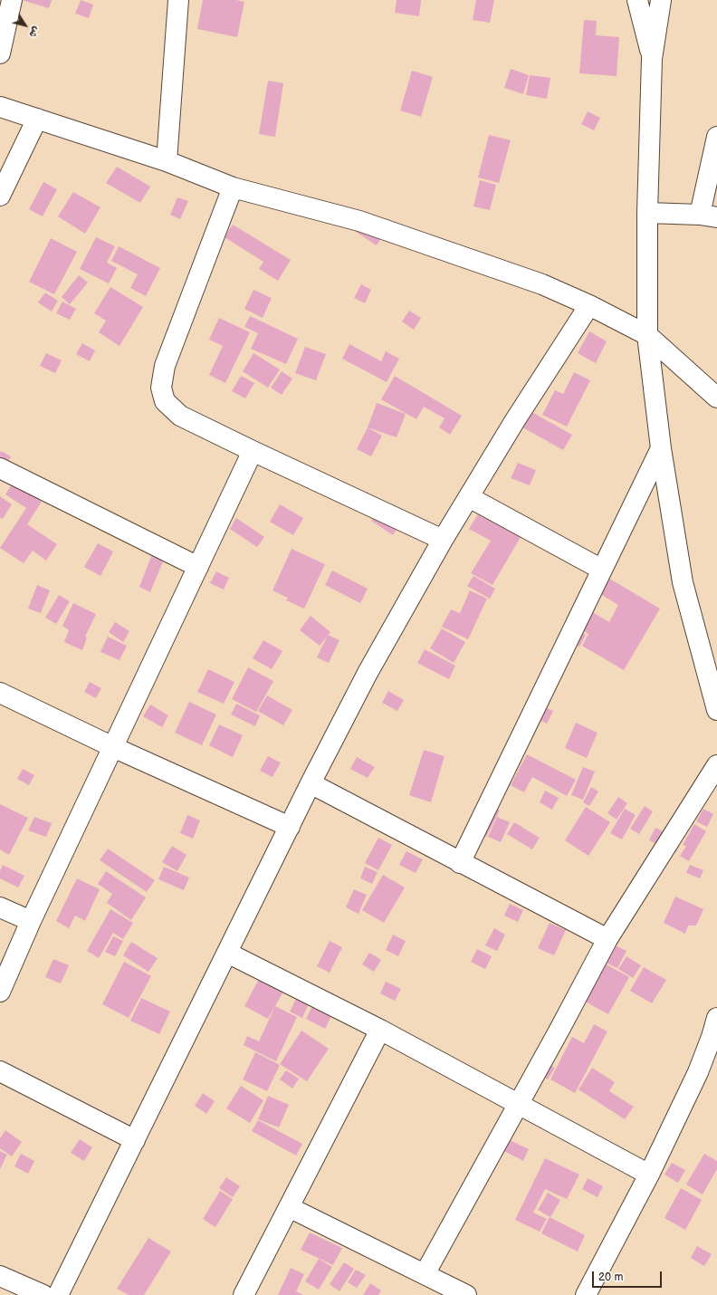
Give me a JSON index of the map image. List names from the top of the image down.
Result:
{
  "scale_bar": "20 m",
  "north": "bottom right"
}
